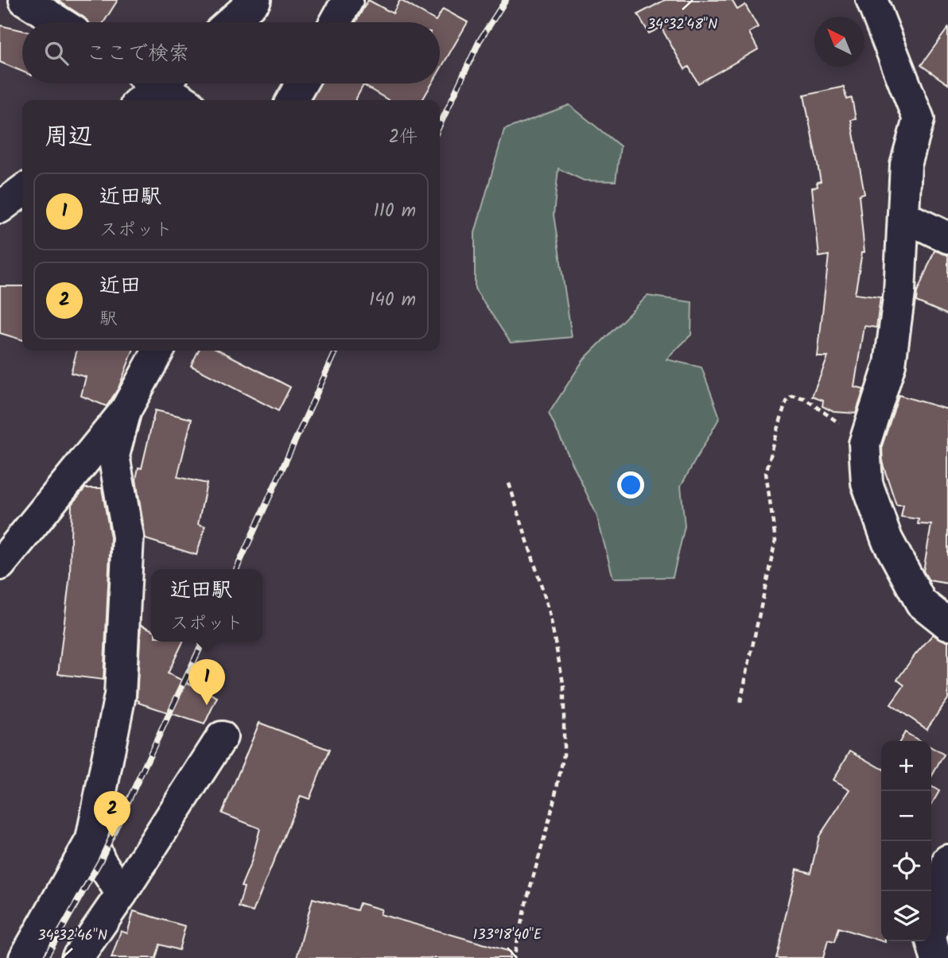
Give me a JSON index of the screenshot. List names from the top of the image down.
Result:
{
  "north": "top left",
  "page": {
    "search": "ここで検索",
    "heading": ["周辺", "2件"],
    "list": [
      {
        "mark": "1",
        "name": "近田駅",
        "note": "スポット",
        "value": "110 m"
      },
      {
        "mark": "2",
        "name": "近田",
        "note": "駅",
        "value": "140 m"
      }
    ],
    "popup": ["近田駅", "スポット"],
    "pins": ["1", "2"],
    "map_buttons": ["+", "−"]
  },
  "coordinates": ["34°32'48\"N", "133°18'40\"E", "34°32'46\"N"]
}
